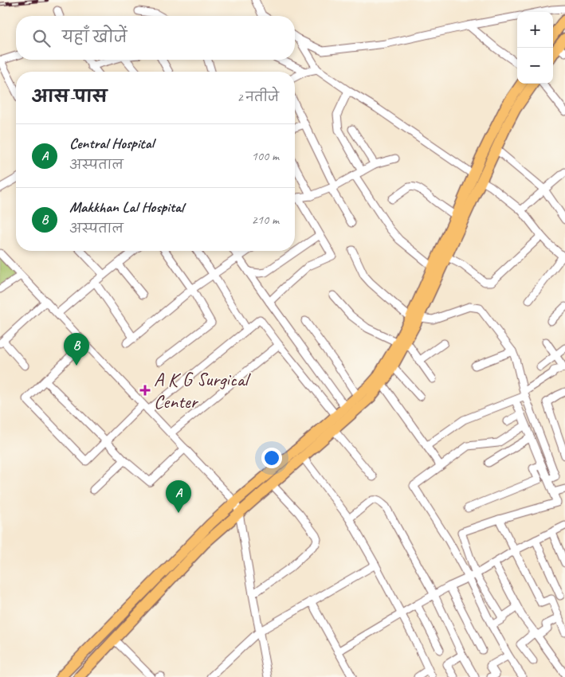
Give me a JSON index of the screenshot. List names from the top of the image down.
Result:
{
  "places": {
    "health": ["A K G Surgical Center"]
  },
  "page": {
    "map_buttons": ["+", "−"],
    "search": "यहाँ खोजें",
    "heading": ["आस-पास", "2 नतीजे"],
    "list": [
      {
        "mark": "A",
        "name": "Central Hospital",
        "note": "अस्पताल",
        "value": "100 m"
      },
      {
        "mark": "B",
        "name": "Makkhan Lal Hospital",
        "note": "अस्पताल",
        "value": "210 m"
      }
    ],
    "pins": ["B", "A"]
  }
}
